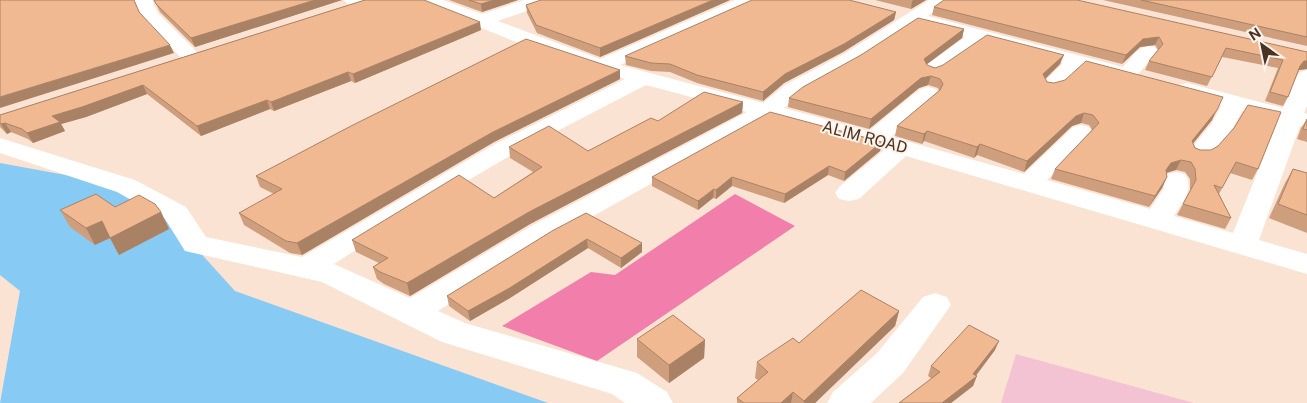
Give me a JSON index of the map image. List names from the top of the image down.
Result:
{
  "streets": {
    "street": ["ALIM ROAD"]
  },
  "north": "top left"
}
